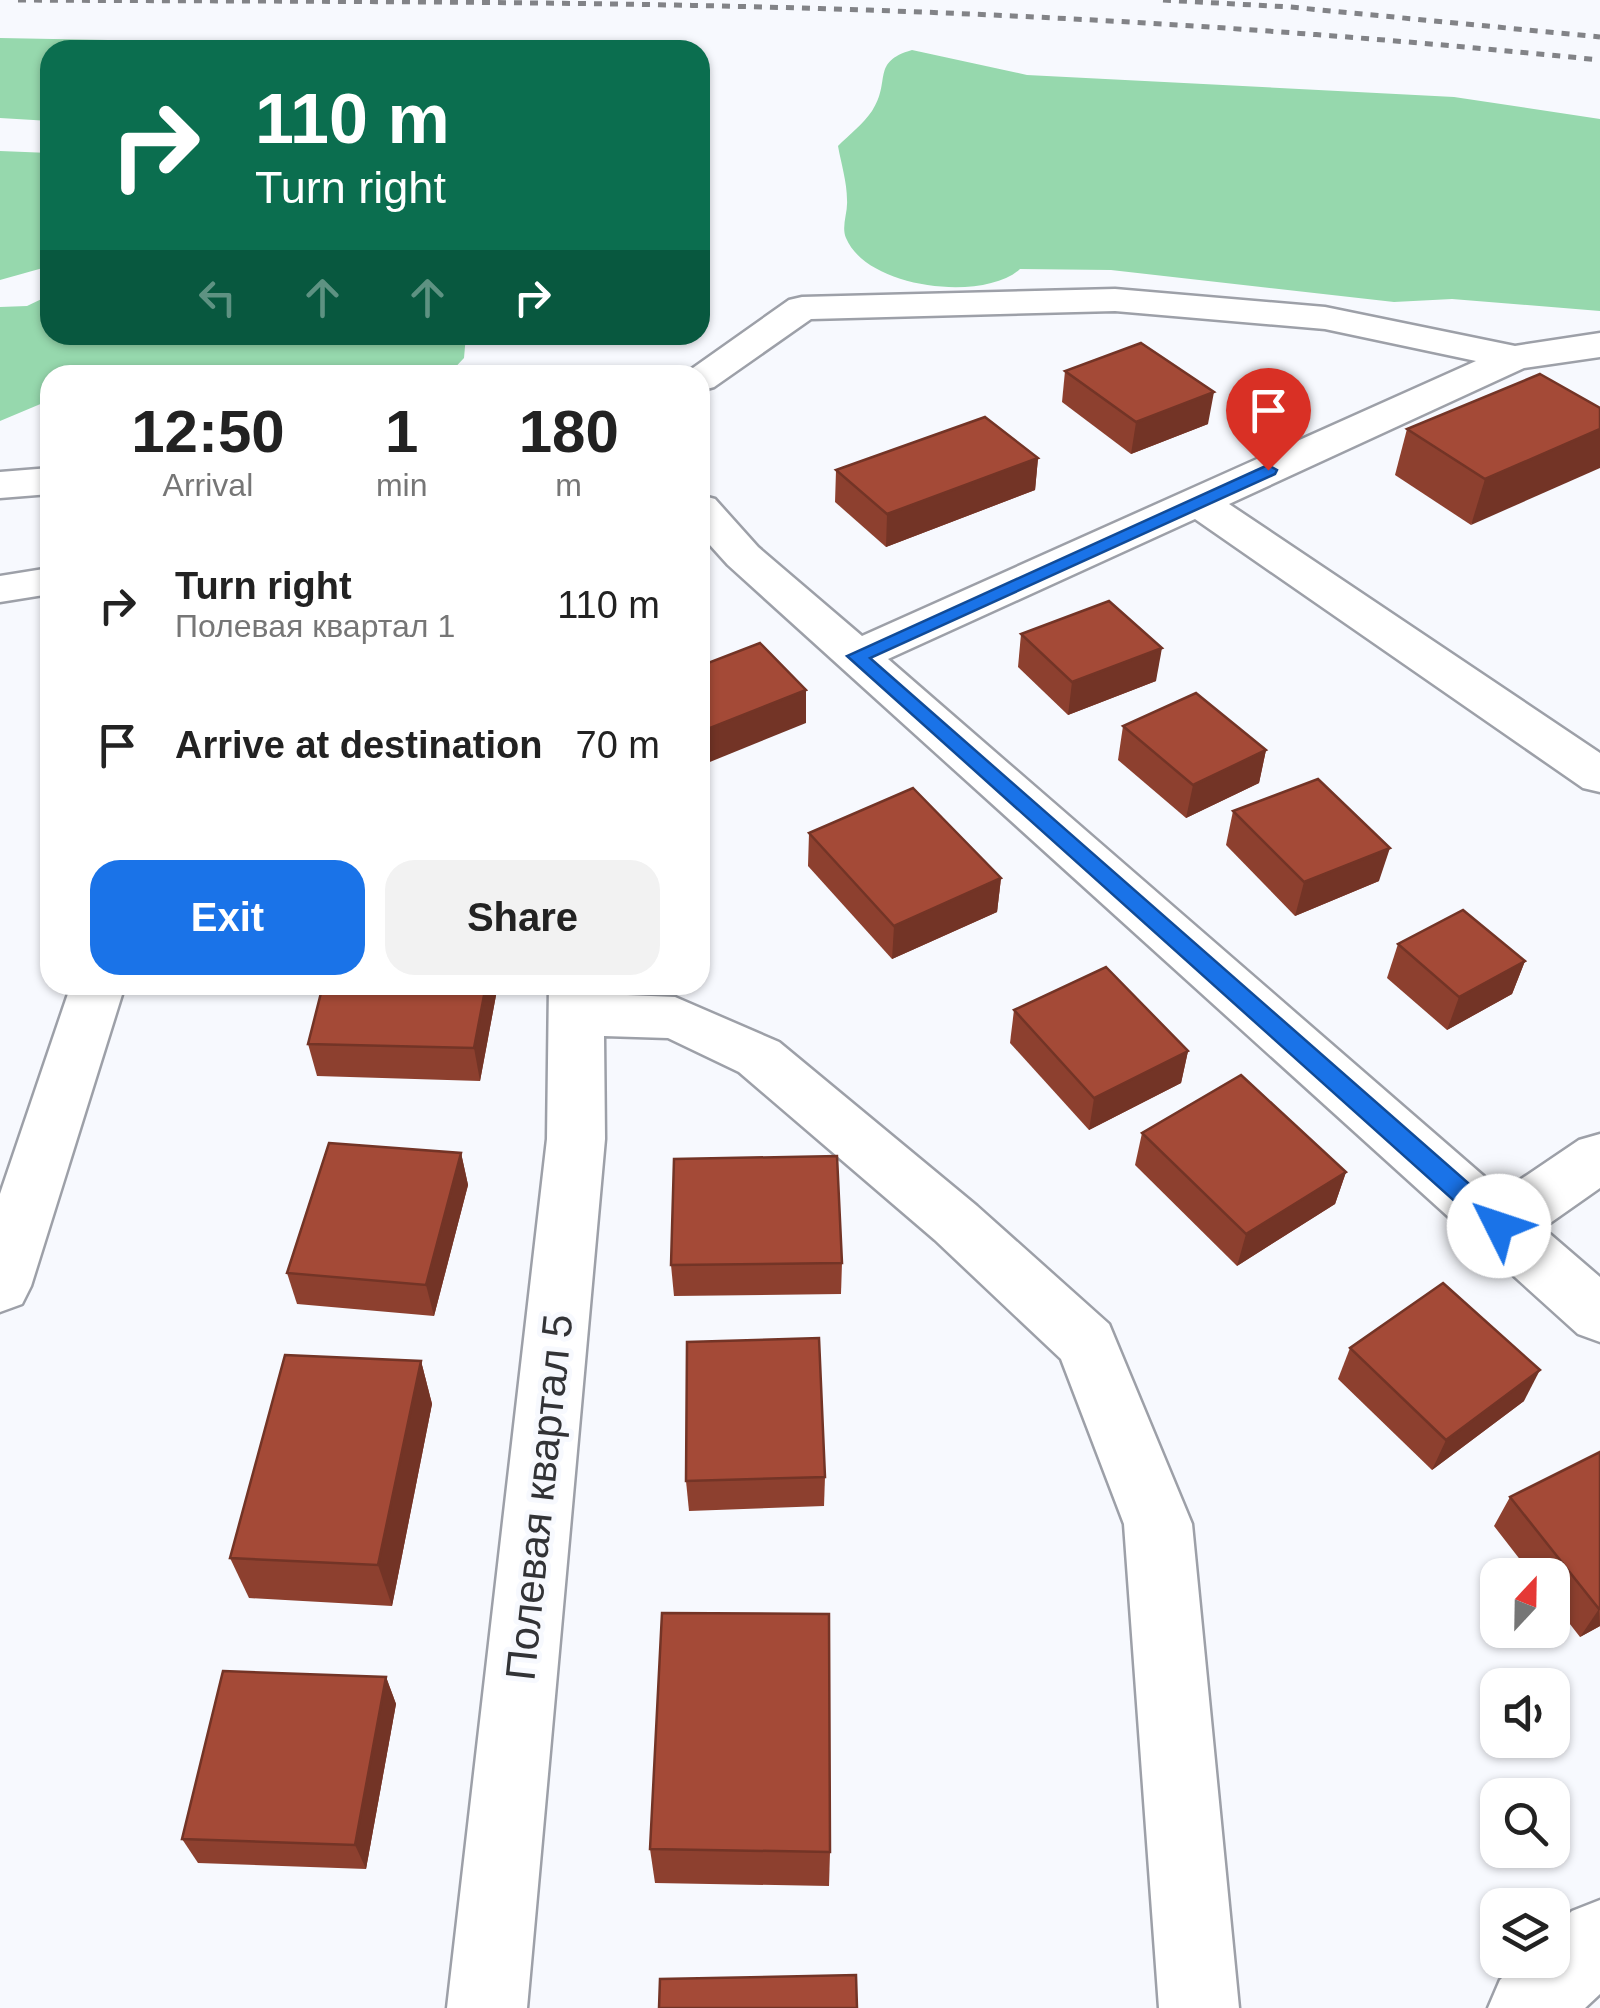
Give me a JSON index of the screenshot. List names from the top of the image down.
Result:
{
  "streets": {
    "street": ["Полевая квартал 5"]
  },
  "north": "top",
  "page": {
    "turn": ["110 m", "Turn right"],
    "eta": [
      "12:50",
      "Arrival",
      "1",
      "min",
      "180",
      "m"
    ],
    "list": [
      {
        "name": "Turn right",
        "note": "Полевая квартал 1",
        "value": "110 m"
      },
      {
        "name": "Arrive at destination",
        "value": "70 m"
      }
    ],
    "buttons": ["Exit", "Share"]
  }
}
